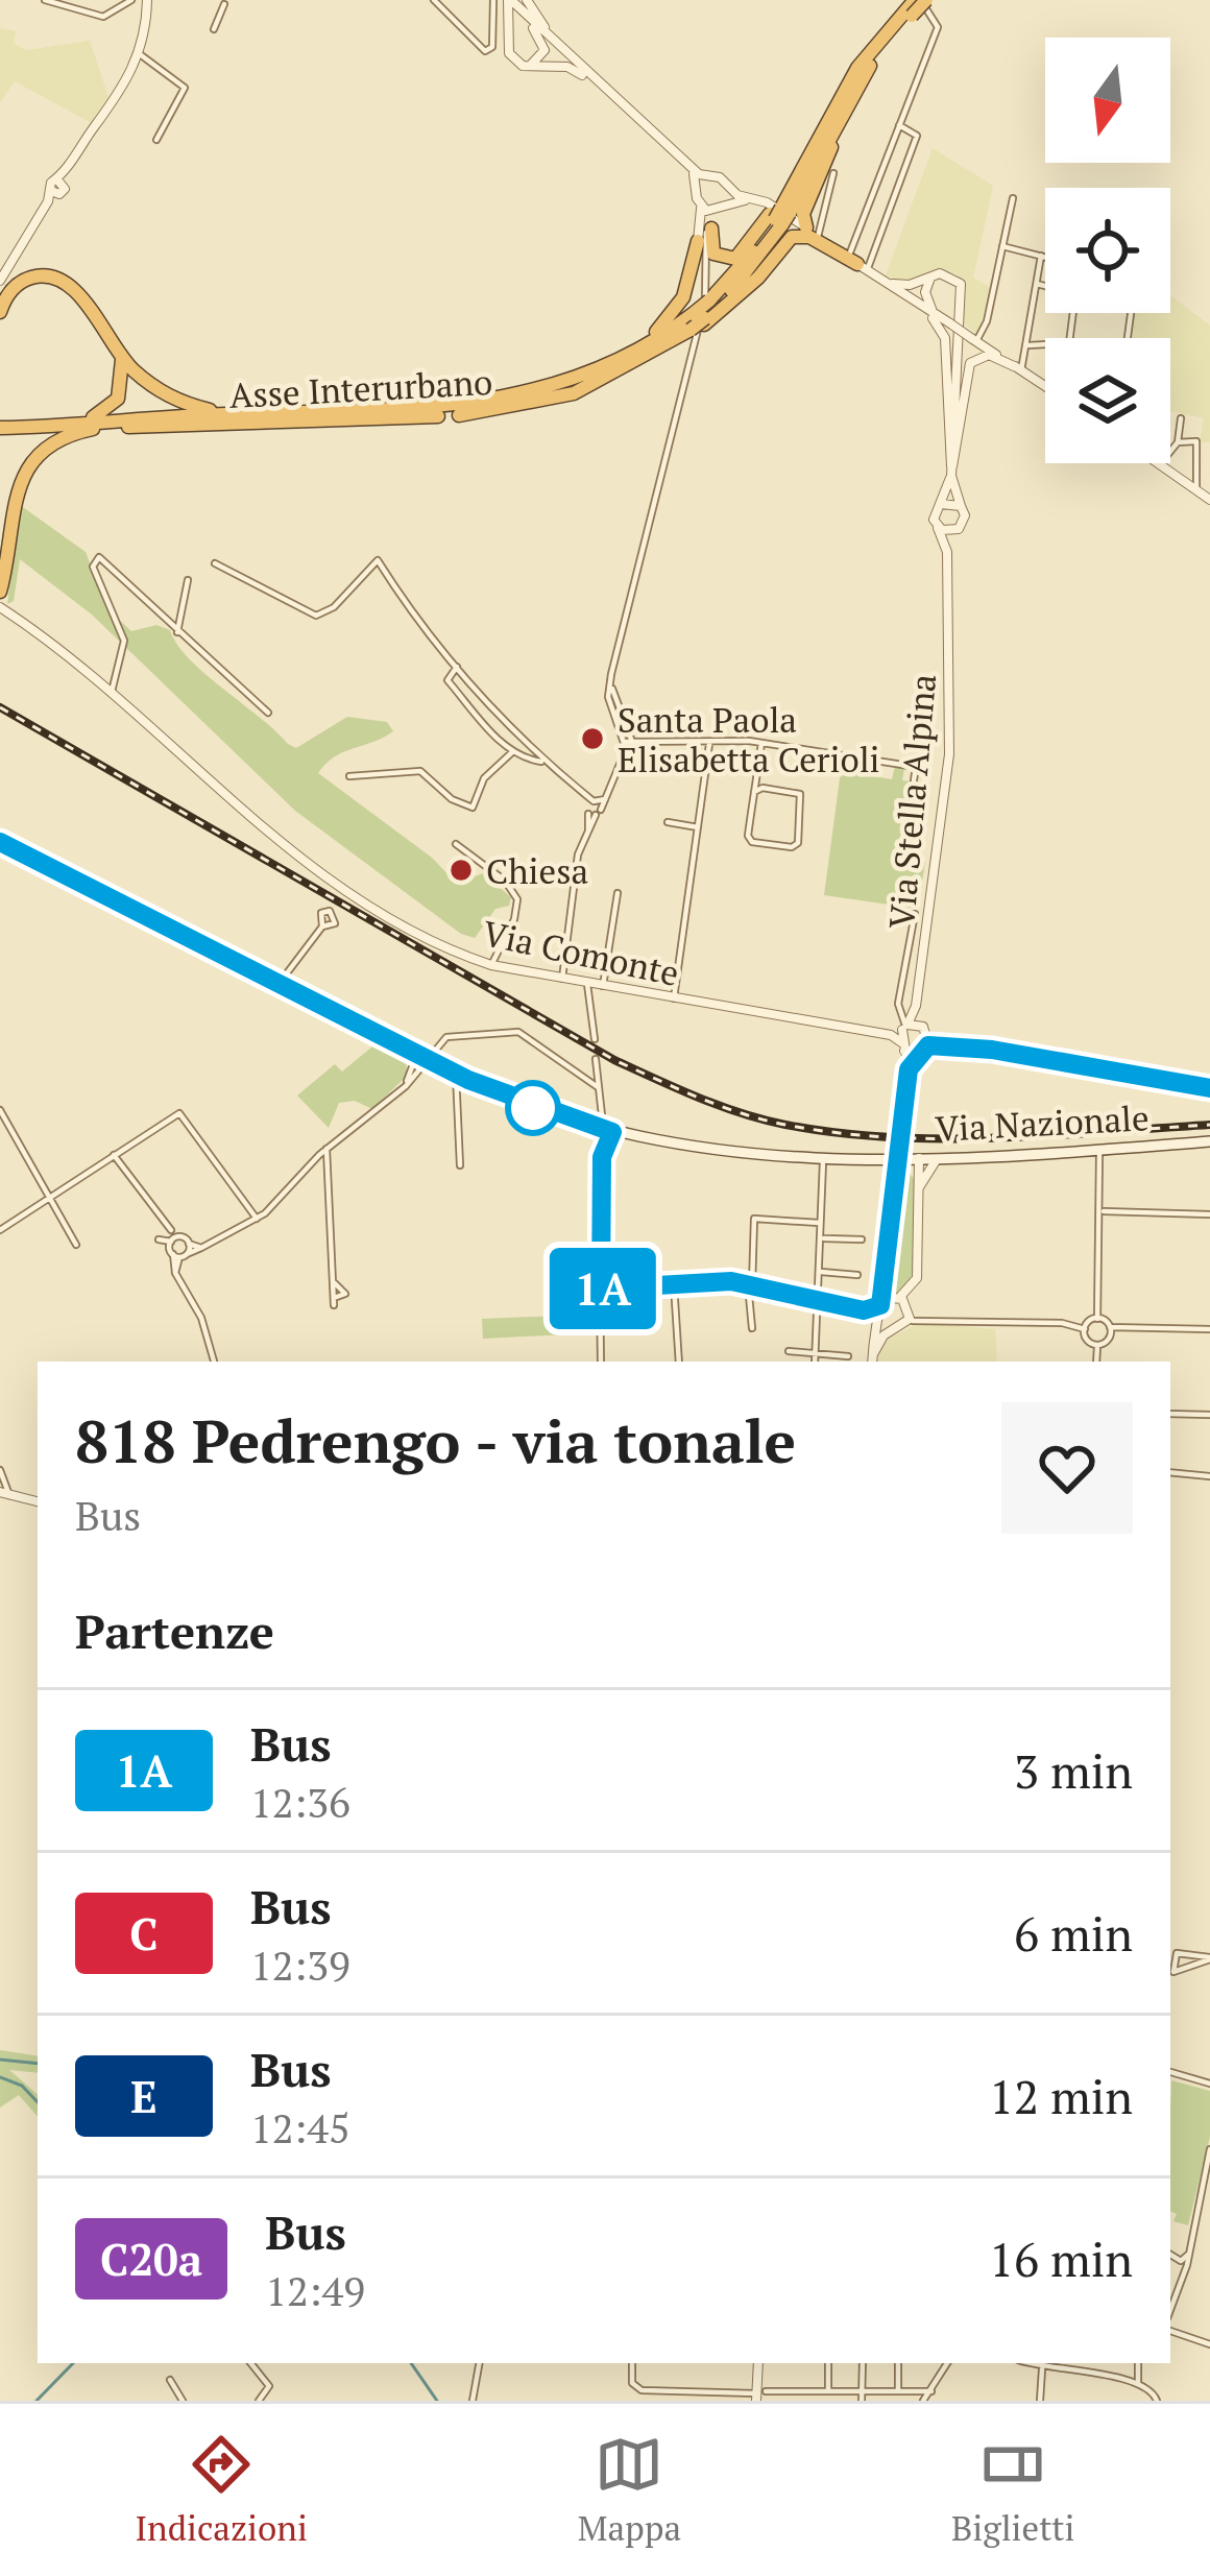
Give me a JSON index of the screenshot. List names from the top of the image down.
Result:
{
  "streets": {
    "highway": ["Asse Interurbano"],
    "main road": ["Via Nazionale"],
    "street": ["Via Stella Alpina", "Via Comonte"]
  },
  "places": ["Santa Paola Elisabetta Cerioli", "Chiesa"],
  "lines": ["bus line 1A"],
  "north": "bottom",
  "page": {
    "on_map": "1A",
    "heading": [
      ["818 Pedrengo - via tonale", "Bus"],
      "Partenze"
    ],
    "list": [
      {
        "mark": "1A",
        "name": "Bus",
        "note": "12:36",
        "value": "3 min"
      },
      {
        "mark": "C",
        "name": "Bus",
        "note": "12:39",
        "value": "6 min"
      },
      {
        "mark": "E",
        "name": "Bus",
        "note": "12:45",
        "value": "12 min"
      },
      {
        "mark": "C20a",
        "name": "Bus",
        "note": "12:49",
        "value": "16 min"
      }
    ],
    "tabs": ["Indicazioni", "Mappa", "Biglietti"]
  }
}
